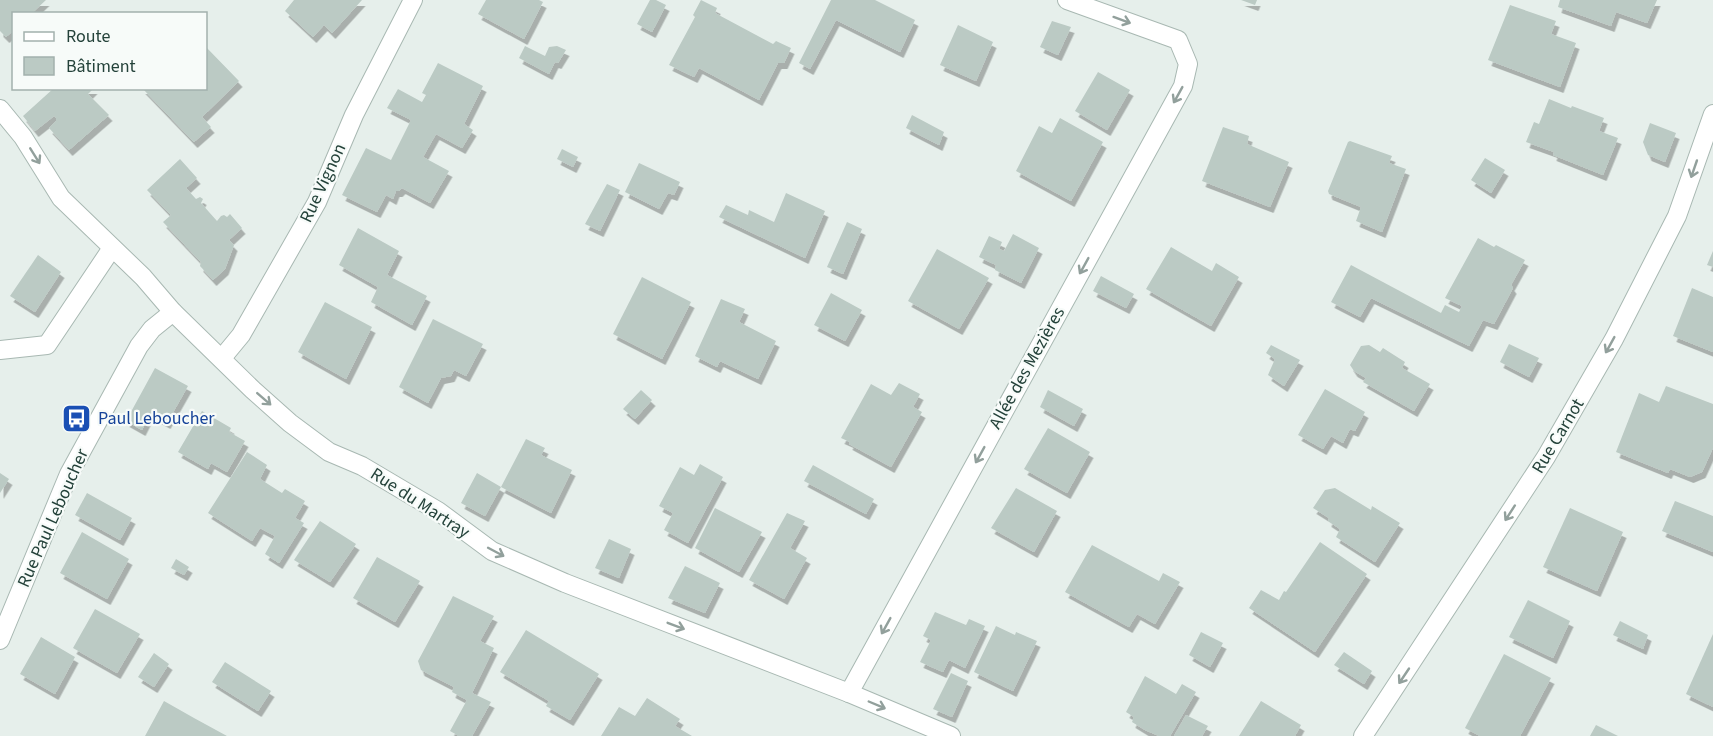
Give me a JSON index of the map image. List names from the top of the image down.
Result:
{
  "streets": {
    "street": [
      "Rue Vignon",
      "Allée des Mezières",
      "Rue Carnot",
      "Rue du Martray",
      "Rue Paul Leboucher"
    ]
  },
  "crossings": [
    ["Rue Vignon", "Rue du Martray"],
    ["Allée des Mezières", "Rue du Martray"],
    ["Rue du Martray", "Rue Paul Leboucher"]
  ],
  "one_way": ["Allée des Mezières", "Rue Carnot", "Rue du Martray"],
  "places": {
    "bus stop": ["Paul Leboucher"]
  },
  "legend": ["Route", "Bâtiment"]
}
